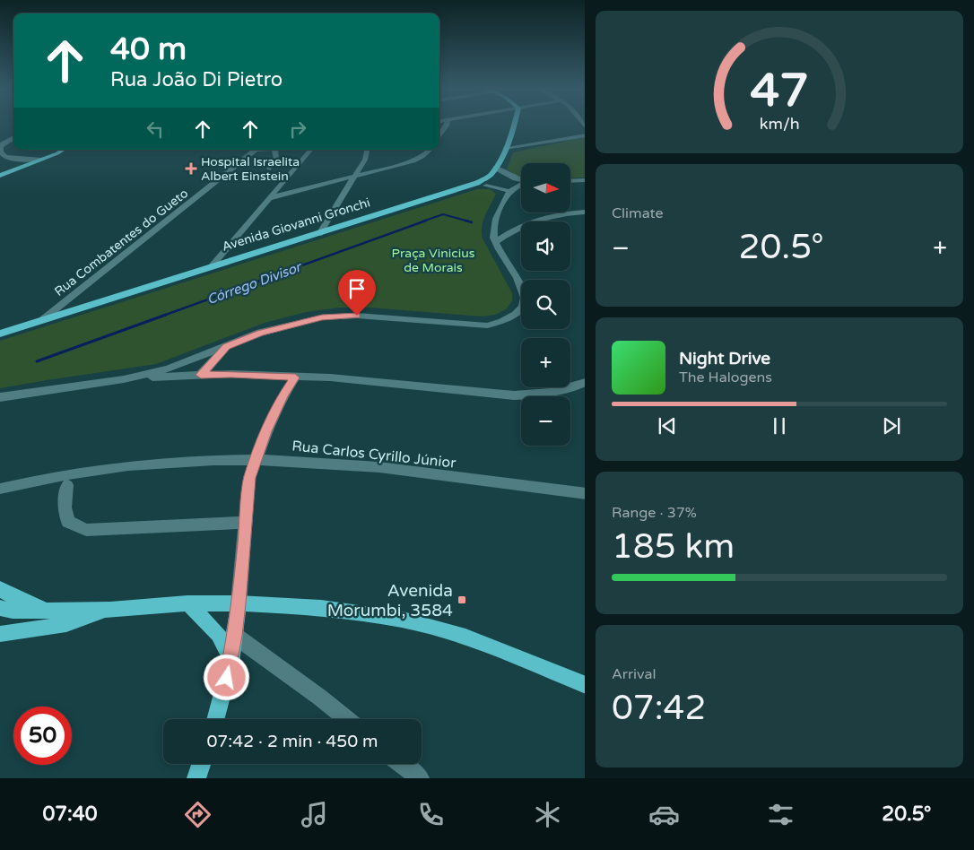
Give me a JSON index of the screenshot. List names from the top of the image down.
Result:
{
  "streets": {
    "main road": ["Avenida Giovanni Gronchi"],
    "street": ["Rua Combatentes do Gueto", "Rua Carlos Cyrillo Júnior"]
  },
  "crossings": [
    ["Avenida Giovanni Gronchi", "Rua Combatentes do Gueto"]
  ],
  "water": ["Córrego Divisor"],
  "parks": ["Praça Vinicius de Morais"],
  "places": {
    "health": ["Hospital Israelita Albert Einstein"],
    "transit": ["Avenida Morumbi, 3584"]
  },
  "north": "right",
  "page": {
    "turn": ["40 m", "Rua João Di Pietro"],
    "map_buttons": ["+", "−"],
    "tile": [
      "Climate",
      ["Range · 37%", "185 km"],
      ["Arrival", "07:42"]
    ],
    "heat": ["−", "20.5°", "+"],
    "song": ["Night Drive", "The Halogens"],
    "limit": "50",
    "trip": "07:42 · 2 min · 450 m",
    "tabs": ["07:40", "20.5°"],
    "gauge": ["47", "km/h"]
  }
}
